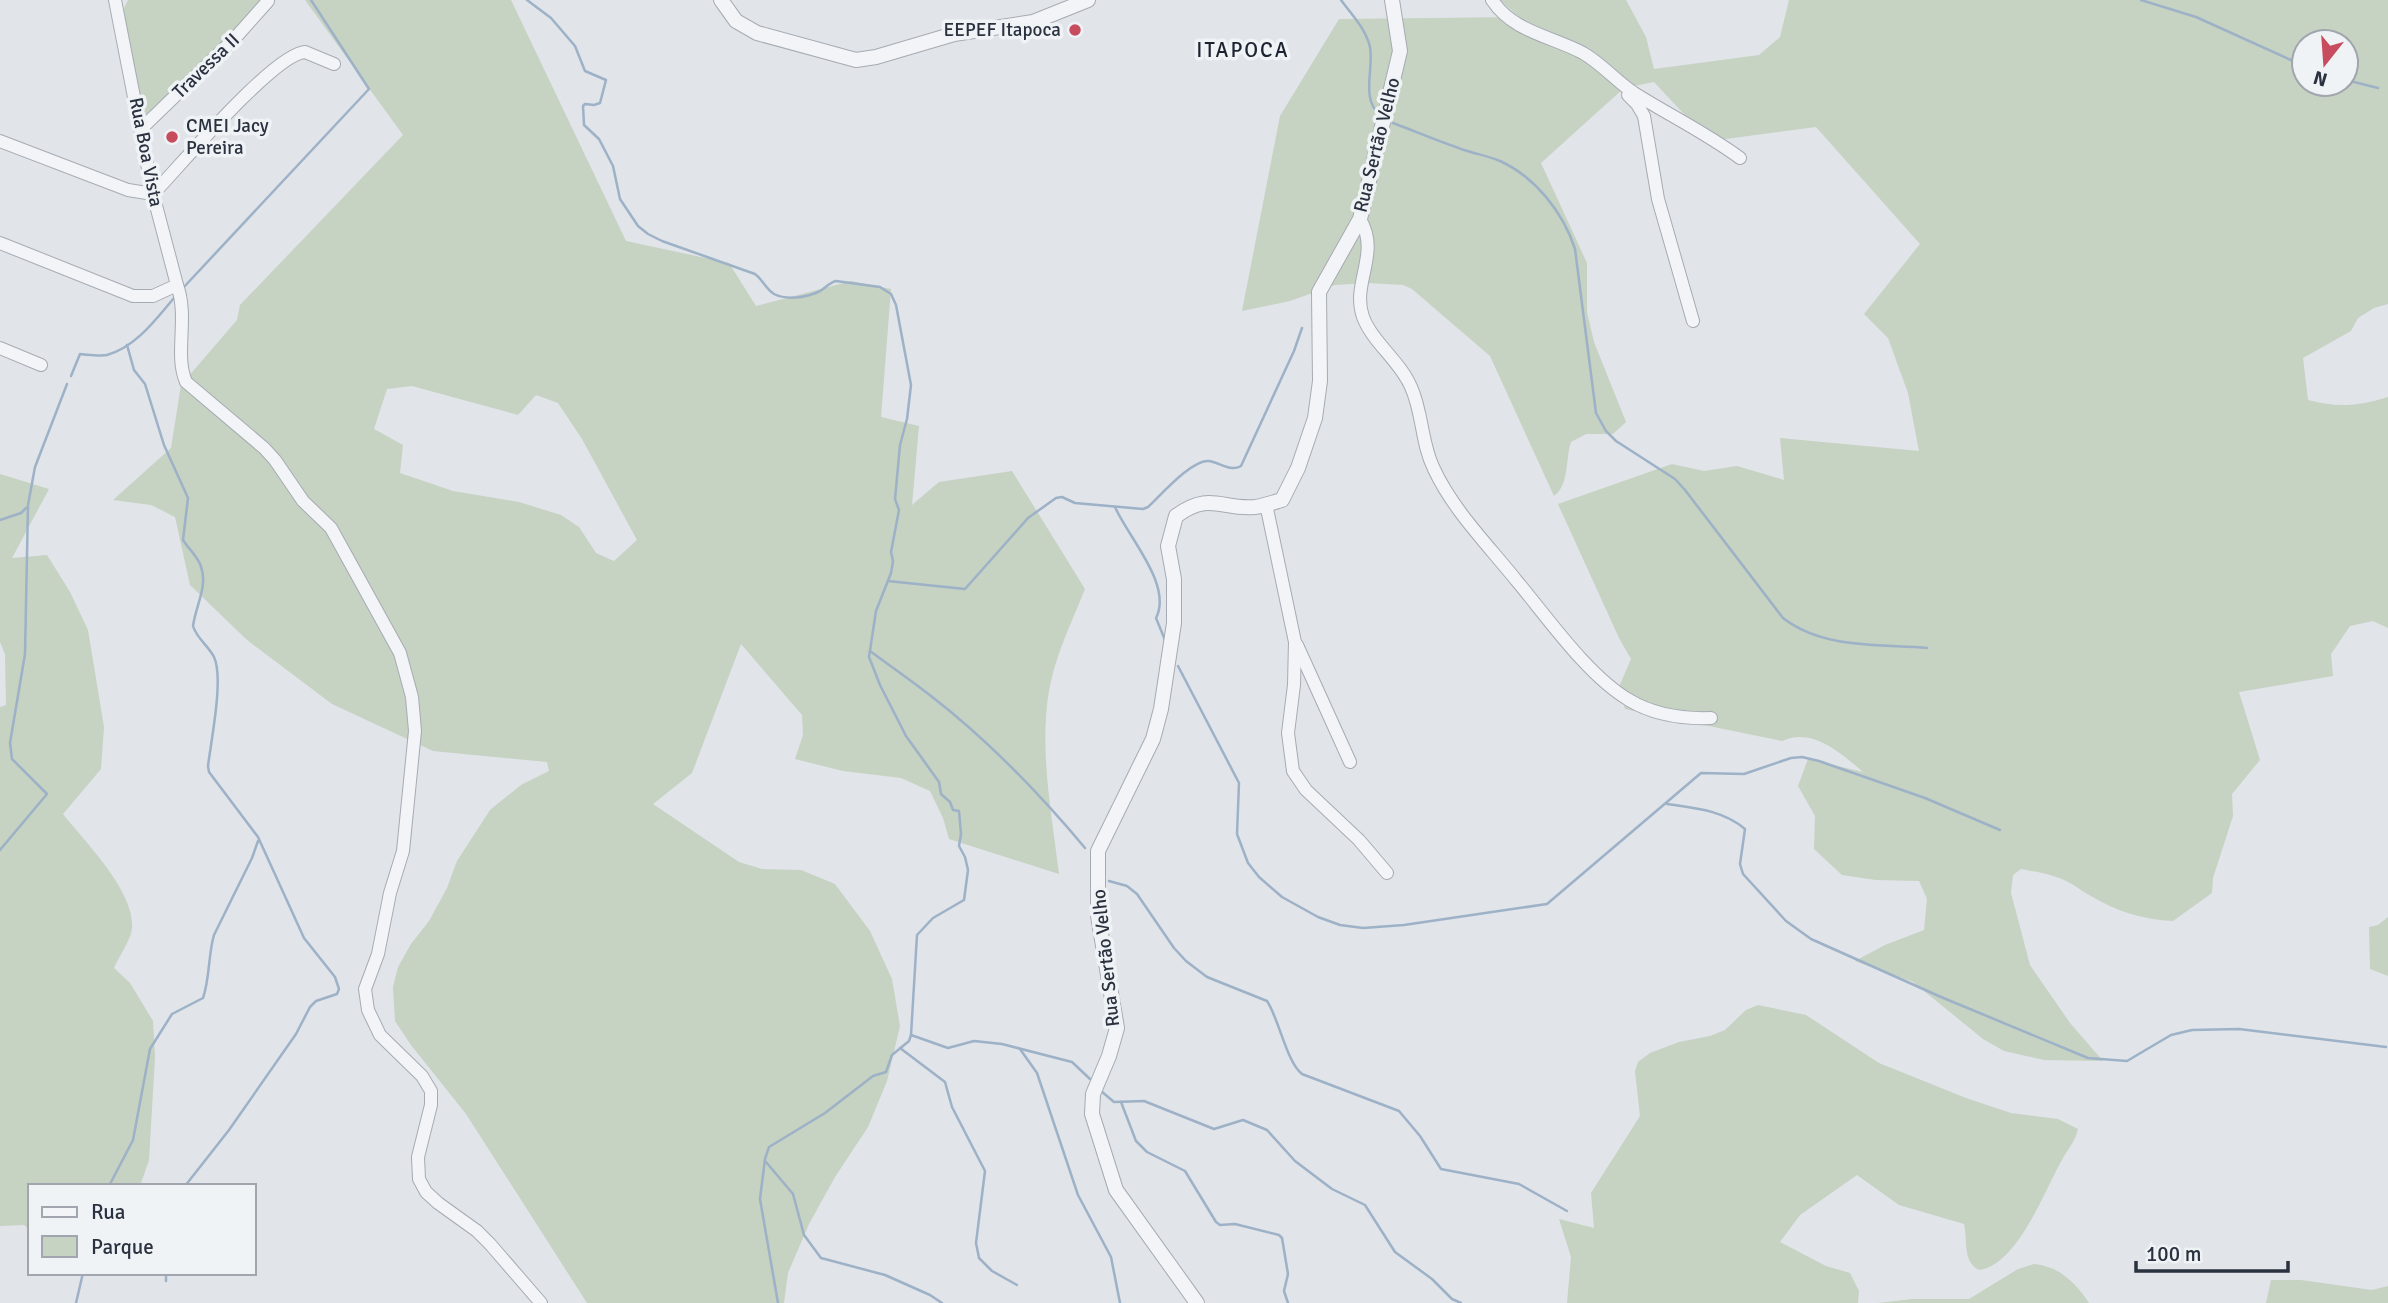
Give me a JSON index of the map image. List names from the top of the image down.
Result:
{
  "streets": {
    "street": ["Travessa II", "Rua Sertão Velho", "Rua Boa Vista"]
  },
  "crossings": [
    ["Travessa II", "Rua Boa Vista"]
  ],
  "districts": ["ITAPOCA"],
  "places": ["EEPEF Itapoca", "CMEI Jacy Pereira"],
  "legend": ["Rua", "Parque"],
  "scale_bar": "100 m",
  "north": "bottom"
}
